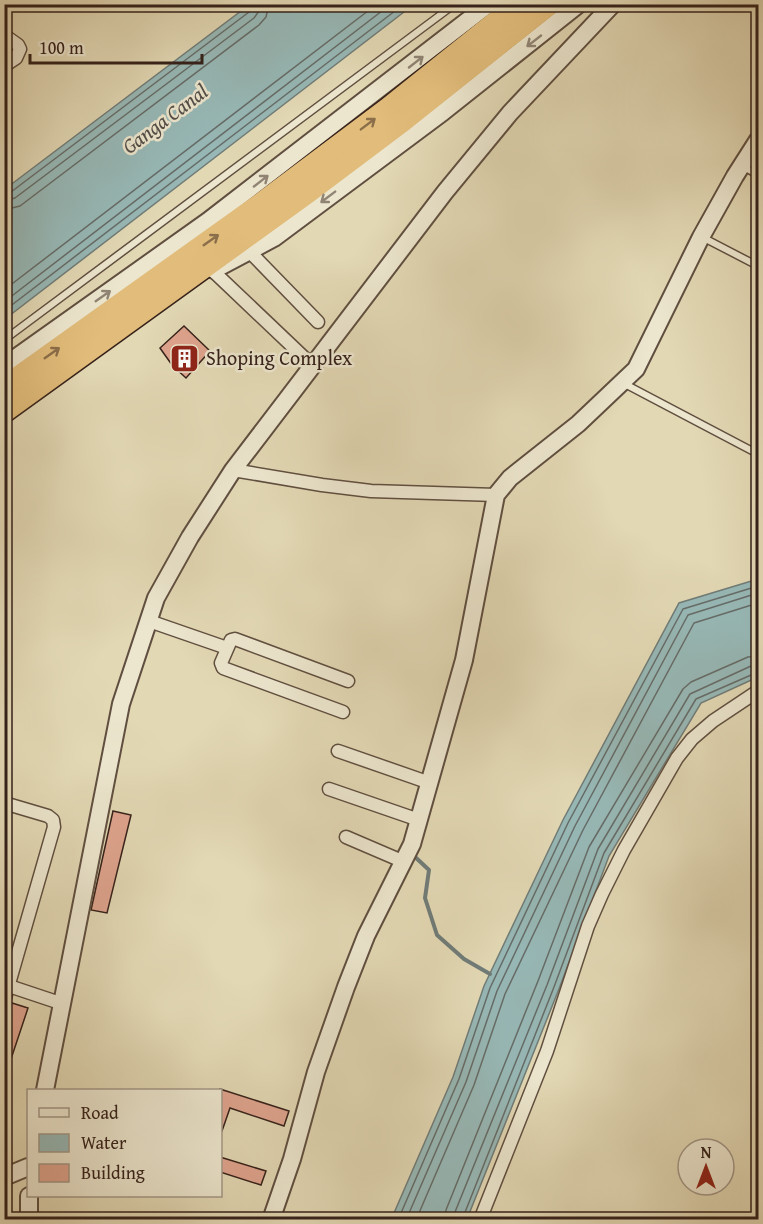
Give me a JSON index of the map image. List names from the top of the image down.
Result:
{
  "water": ["Ganga Canal"],
  "places": {
    "building": ["Shoping Complex"]
  },
  "legend": ["Road", "Water", "Building"],
  "scale_bar": "100 m",
  "north": "top"
}
